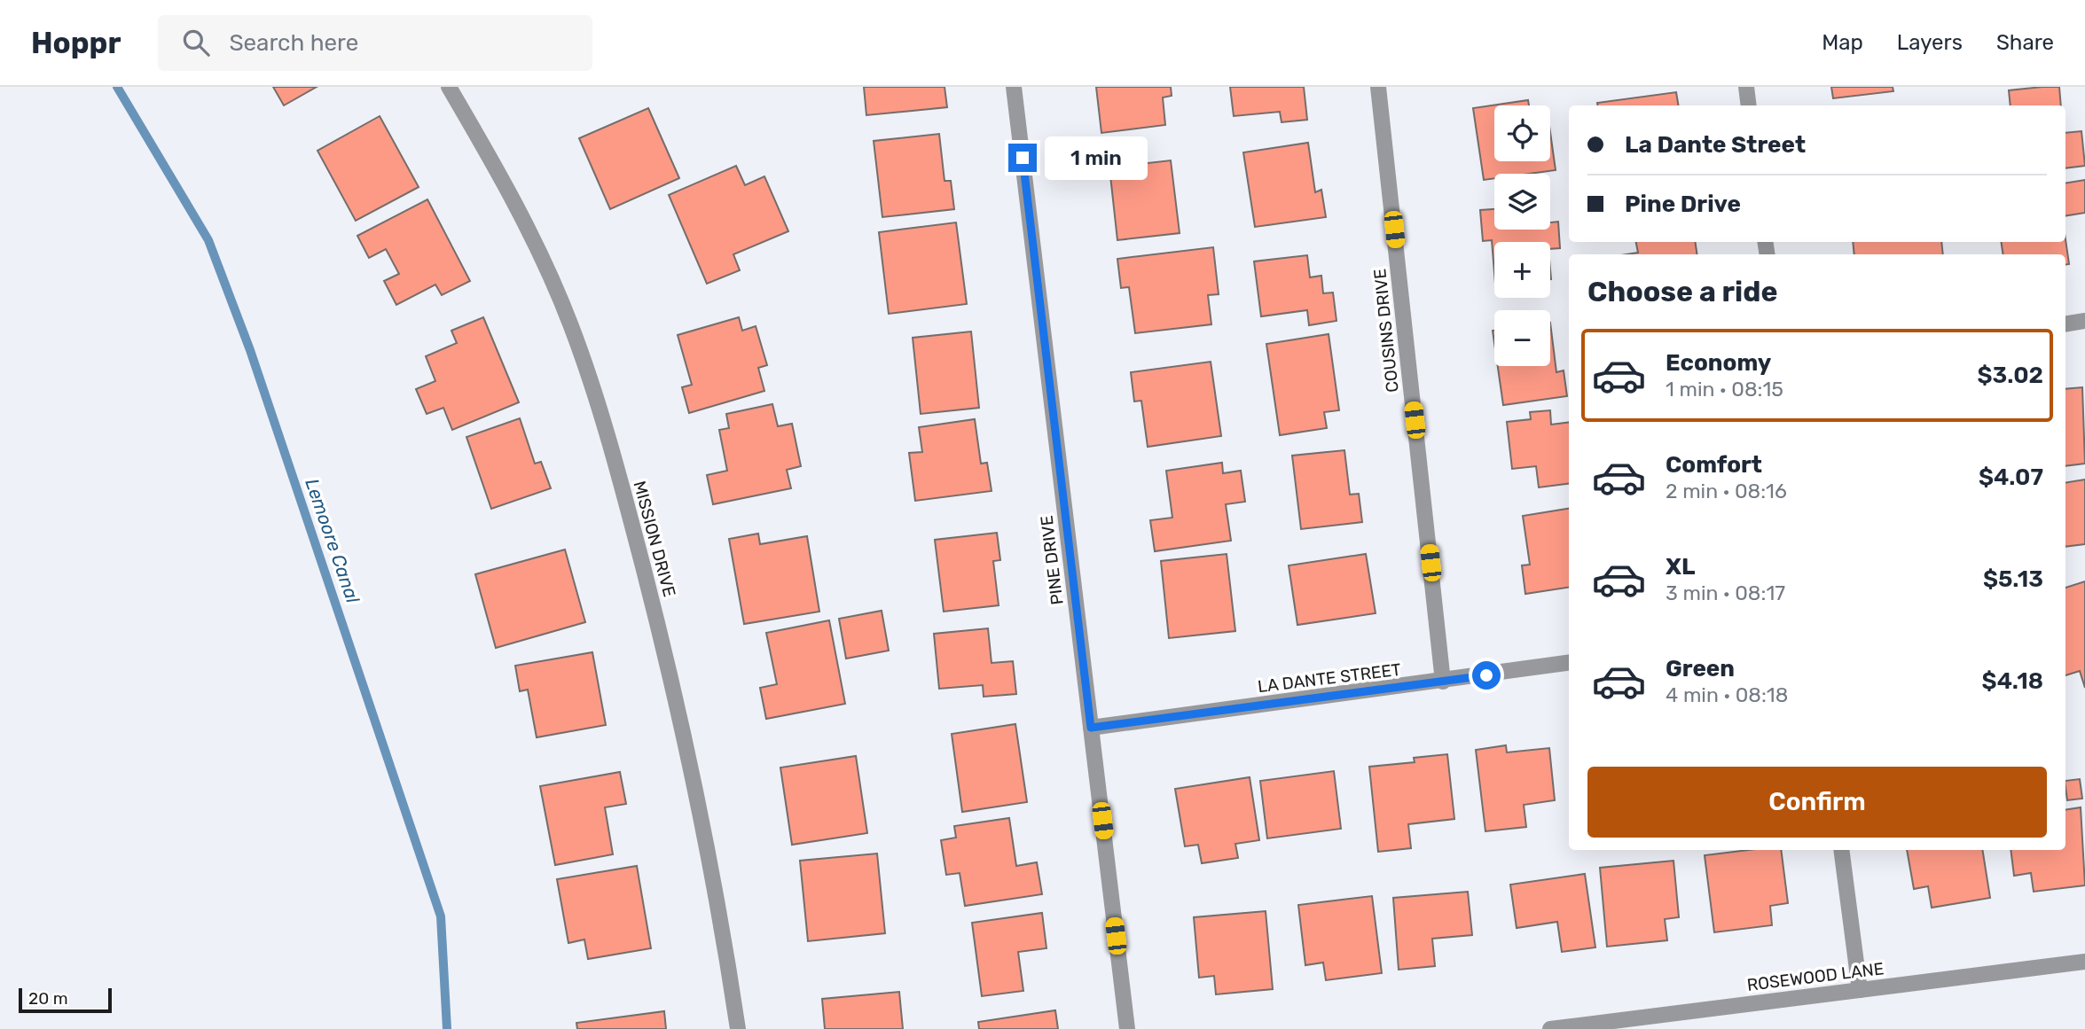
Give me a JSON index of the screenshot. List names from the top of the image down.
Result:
{
  "streets": {
    "street": [
      "COUSINS DRIVE",
      "MISSION DRIVE",
      "PINE DRIVE",
      "LA DANTE STREET",
      "ROSEWOOD LANE"
    ]
  },
  "crossings": [
    ["COUSINS DRIVE", "LA DANTE STREET"],
    ["PINE DRIVE", "LA DANTE STREET"]
  ],
  "water": ["Lemoore Canal"],
  "scale_bar": "20 m",
  "page": {
    "header": "Hoppr",
    "search": "Search here",
    "nav": ["Map", "Layers", "Share"],
    "map_buttons": ["+", "−"],
    "banner": ["La Dante Street", "Pine Drive"],
    "bubble": "1 min",
    "heading": "Choose a ride",
    "list": [
      {
        "name": "Economy",
        "note": "1 min · 08:15",
        "value": "$3.02"
      },
      {
        "name": "Comfort",
        "note": "2 min · 08:16",
        "value": "$4.07"
      },
      {
        "name": "XL",
        "note": "3 min · 08:17",
        "value": "$5.13"
      },
      {
        "name": "Green",
        "note": "4 min · 08:18",
        "value": "$4.18"
      }
    ],
    "buttons": "Confirm",
    "scale": "20 m"
  }
}
